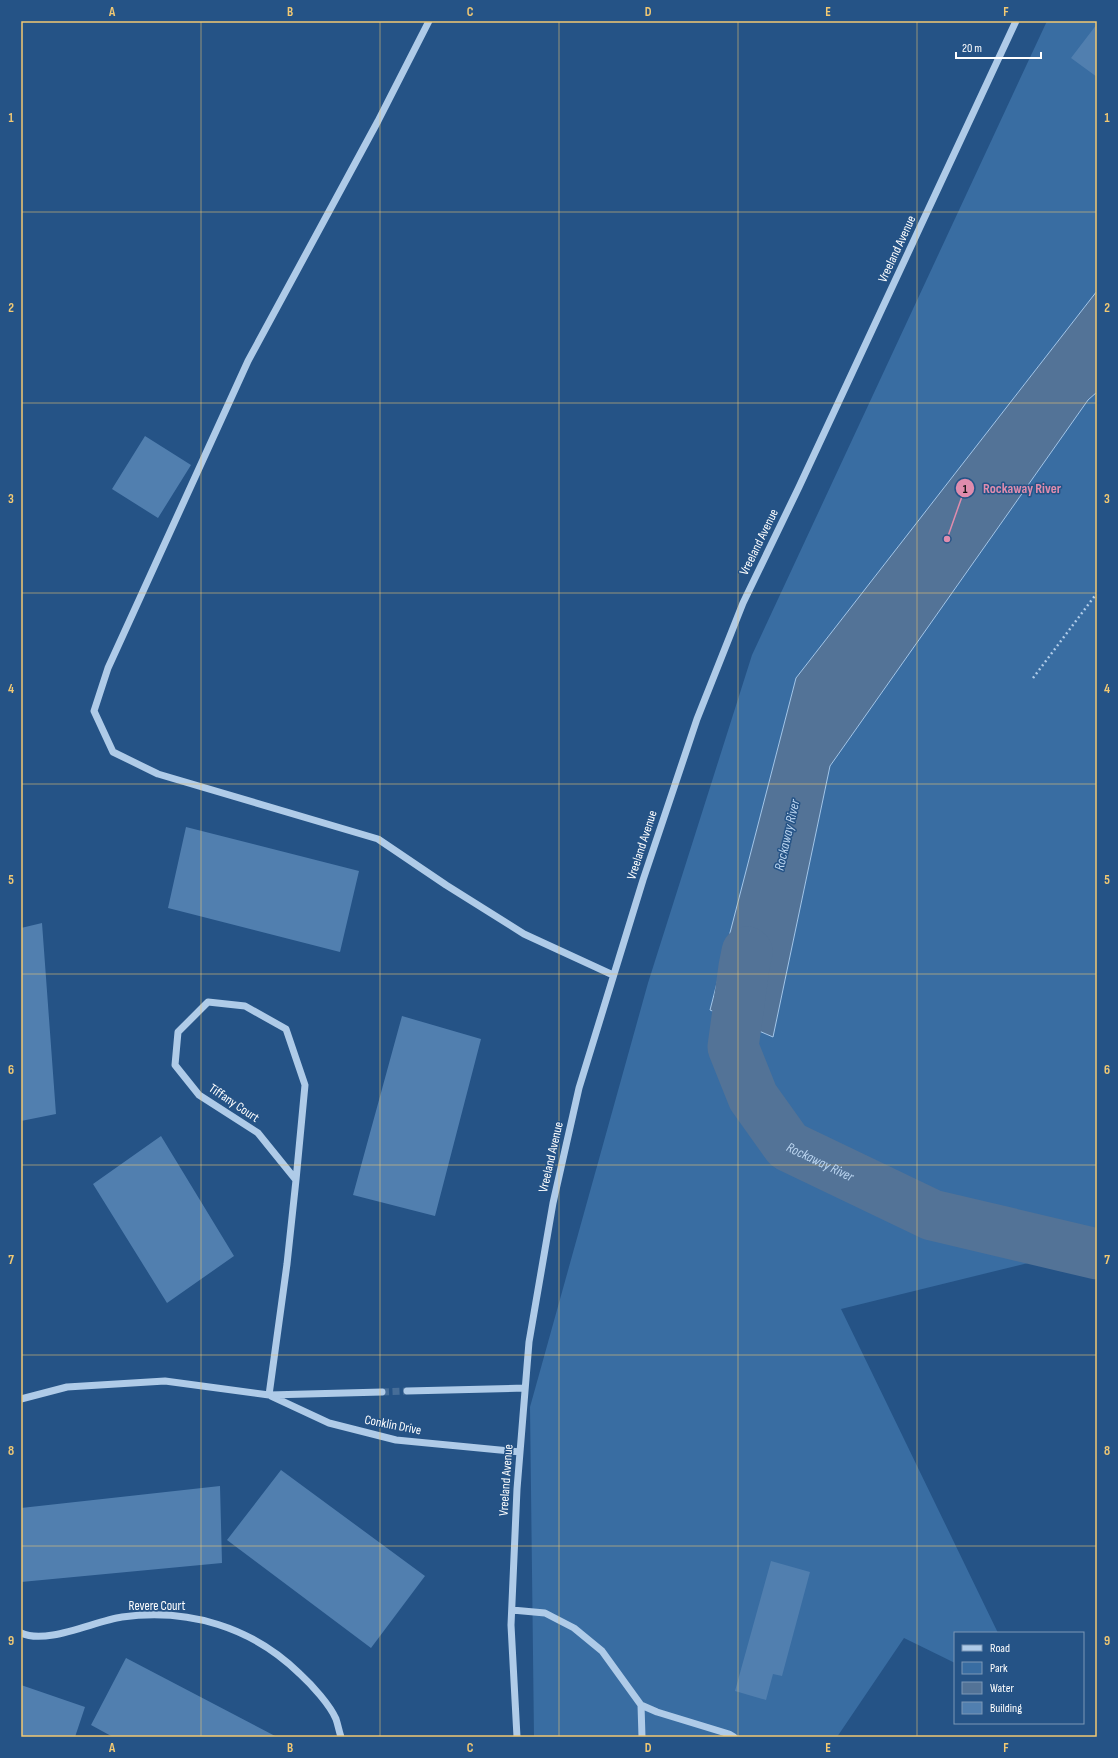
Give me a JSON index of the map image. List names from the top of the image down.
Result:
{
  "streets": {
    "street": [
      "Vreeland Avenue",
      "Tiffany Court",
      "Conklin Drive",
      "Revere Court"
    ]
  },
  "crossings": [
    ["Vreeland Avenue", "Conklin Drive"],
    ["Tiffany Court", "Conklin Drive"]
  ],
  "water": ["Rockaway River"],
  "places": ["Rockaway River"],
  "legend": [
    "Road",
    "Park",
    "Water",
    "Building"
  ],
  "scale_bar": "20 m",
  "grid": {
    "columns": [
      "A",
      "B",
      "C",
      "D",
      "E",
      "F"
    ],
    "rows": [
      "1",
      "2",
      "3",
      "4",
      "5",
      "6",
      "7",
      "8",
      "9"
    ]
  }
}
